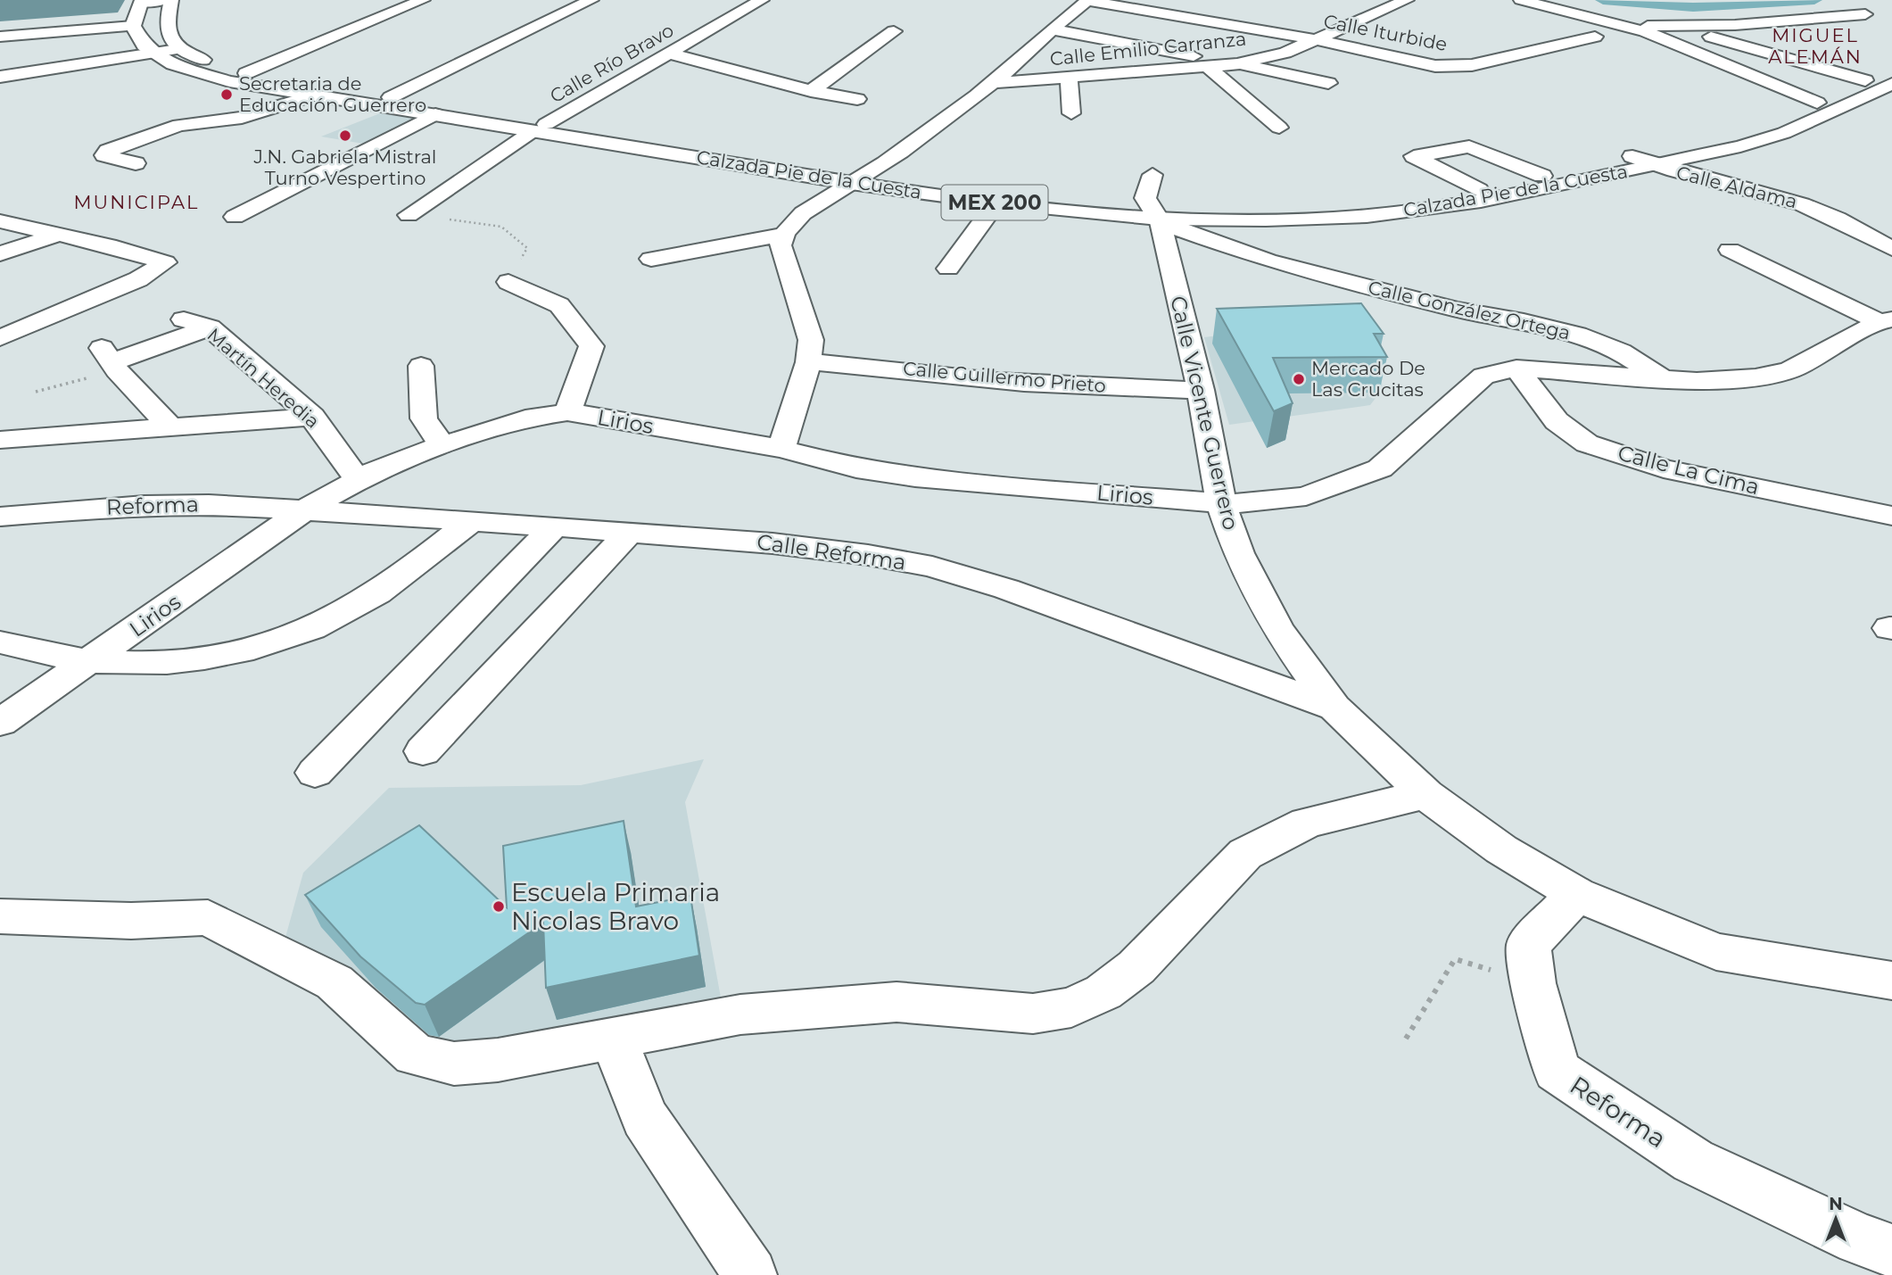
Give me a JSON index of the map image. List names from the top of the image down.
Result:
{
  "streets": {
    "street": [
      "Calle Iturbide",
      "Calle Emilio Carranza",
      "Calle Río Bravo",
      "Calzada Pie de la Cuesta",
      "Calle Aldama",
      "MEX 200",
      "Calle González Ortega",
      "Calle Guillermo Prieto",
      "Martín Heredia",
      "Calle Vicente Guerrero",
      "Lirios",
      "Calle La Cima",
      "Reforma",
      "Calle Reforma"
    ]
  },
  "crossings": [
    ["Calle Iturbide", "Calle Emilio Carranza"],
    ["Calle Río Bravo", "Calzada Pie de la Cuesta"],
    ["Calzada Pie de la Cuesta", "Calle Aldama"],
    ["Calzada Pie de la Cuesta", "Calle González Ortega"],
    ["Calzada Pie de la Cuesta", "Calle Vicente Guerrero"],
    ["Calle González Ortega", "Calle Vicente Guerrero"],
    ["Calle González Ortega", "Lirios"],
    ["Calle Guillermo Prieto", "Calle Vicente Guerrero"],
    ["Martín Heredia", "Lirios"],
    ["Calle Vicente Guerrero", "Lirios"],
    ["Calle Vicente Guerrero", "Reforma"],
    ["Calle Vicente Guerrero", "Calle Reforma"],
    ["Lirios", "Calle La Cima"],
    ["Lirios", "Reforma"],
    ["Lirios", "Calle Reforma"],
    ["Reforma", "Calle Reforma"]
  ],
  "districts": ["MIGUEL ALEMÁN", "MUNICIPAL"],
  "places": [
    "Secretaria de Educación Guerrero",
    "J.N. Gabriela Mistral Turno Vespertino",
    "Mercado De Las Crucitas",
    "Escuela Primaria Nicolas Bravo"
  ],
  "north": "top"
}
